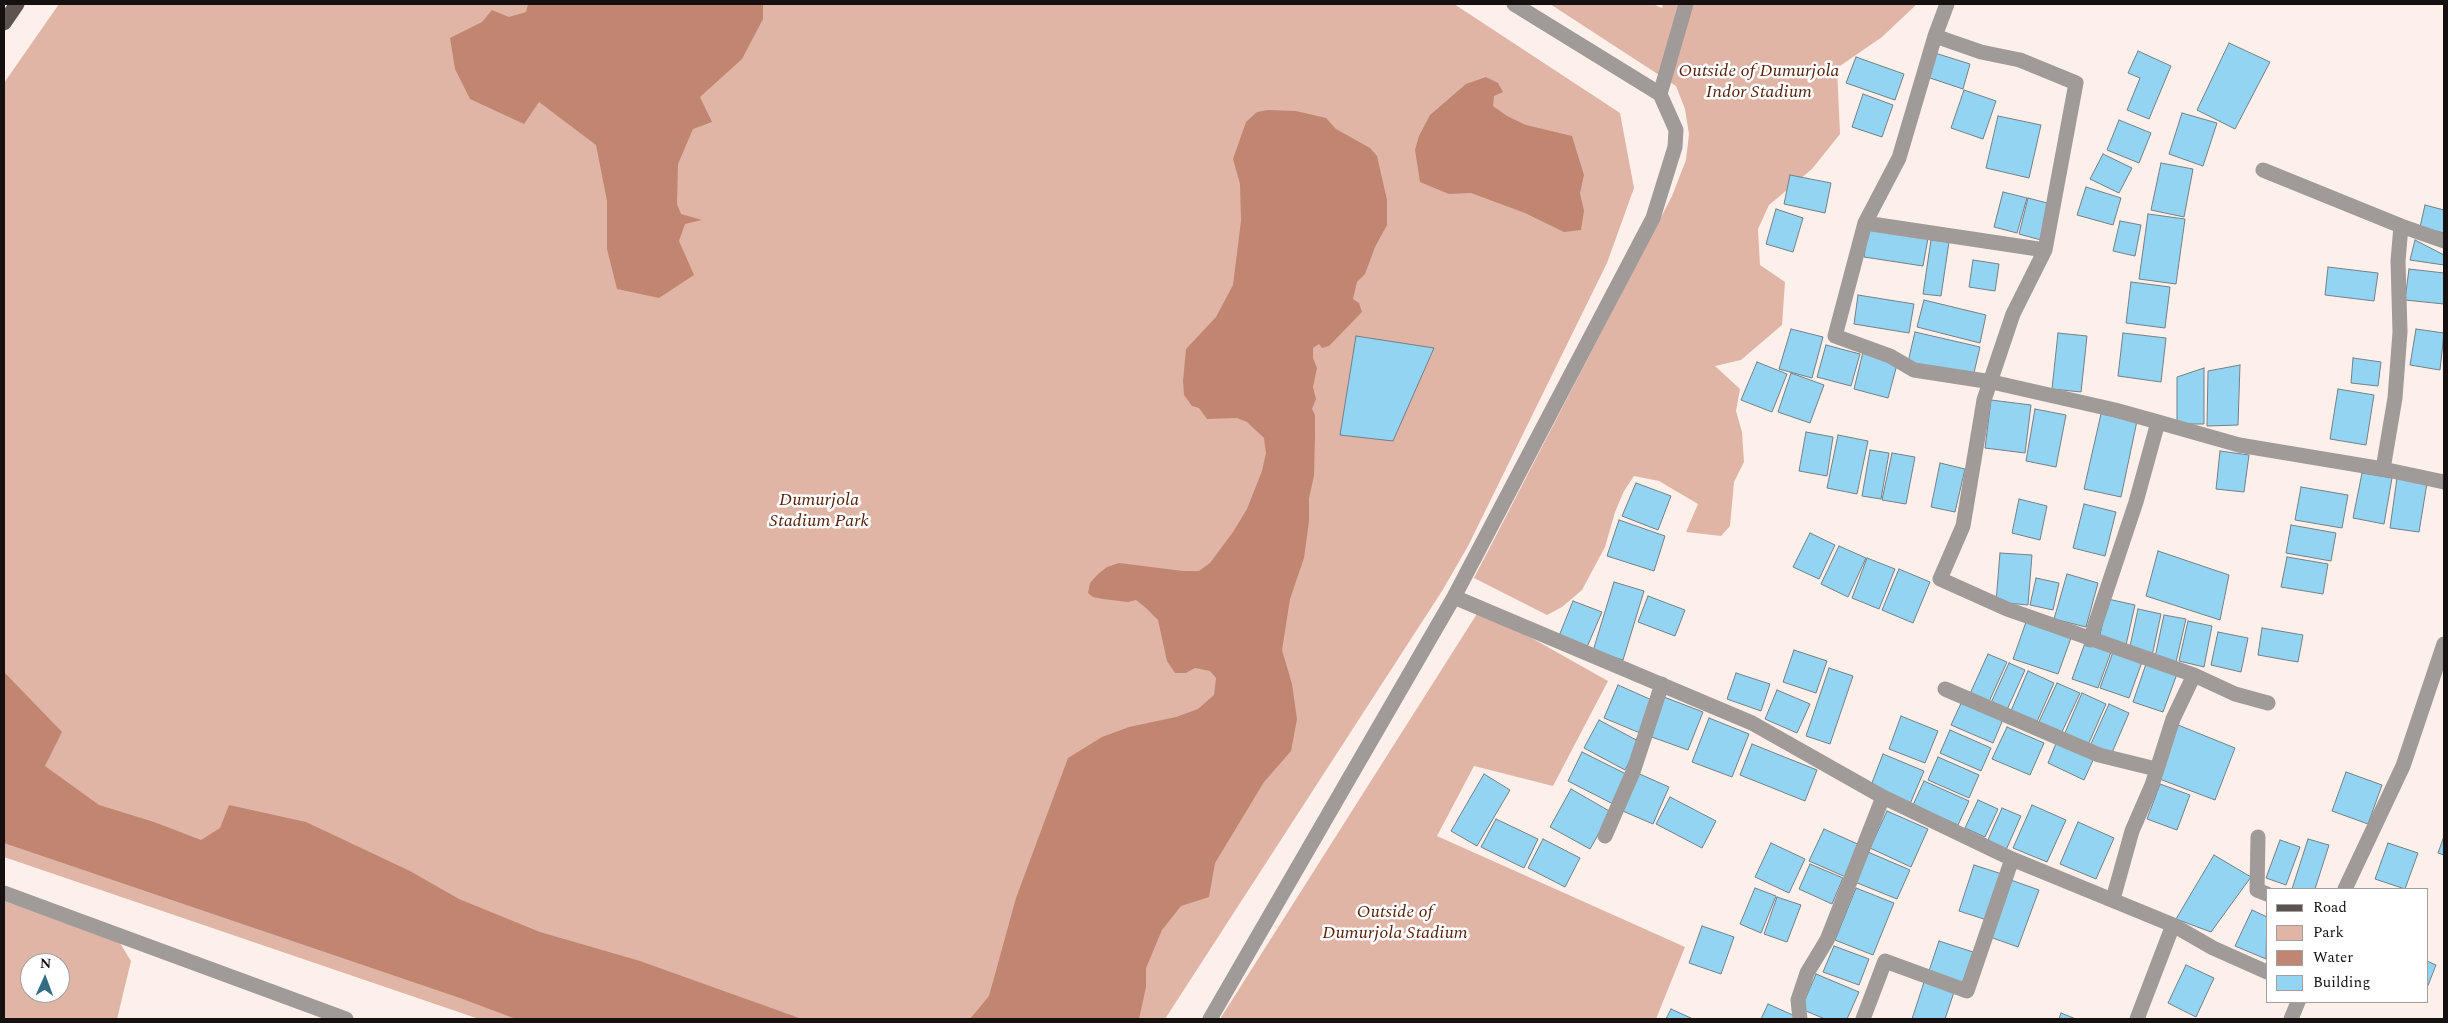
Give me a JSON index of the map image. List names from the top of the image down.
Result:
{
  "parks": ["Outside of Dumurjola Indor Stadium", "Dumurjola Stadium Park", "Outside of Dumurjola Stadium"],
  "legend": [
    "Road",
    "Park",
    "Water",
    "Building"
  ],
  "north": "top"
}
